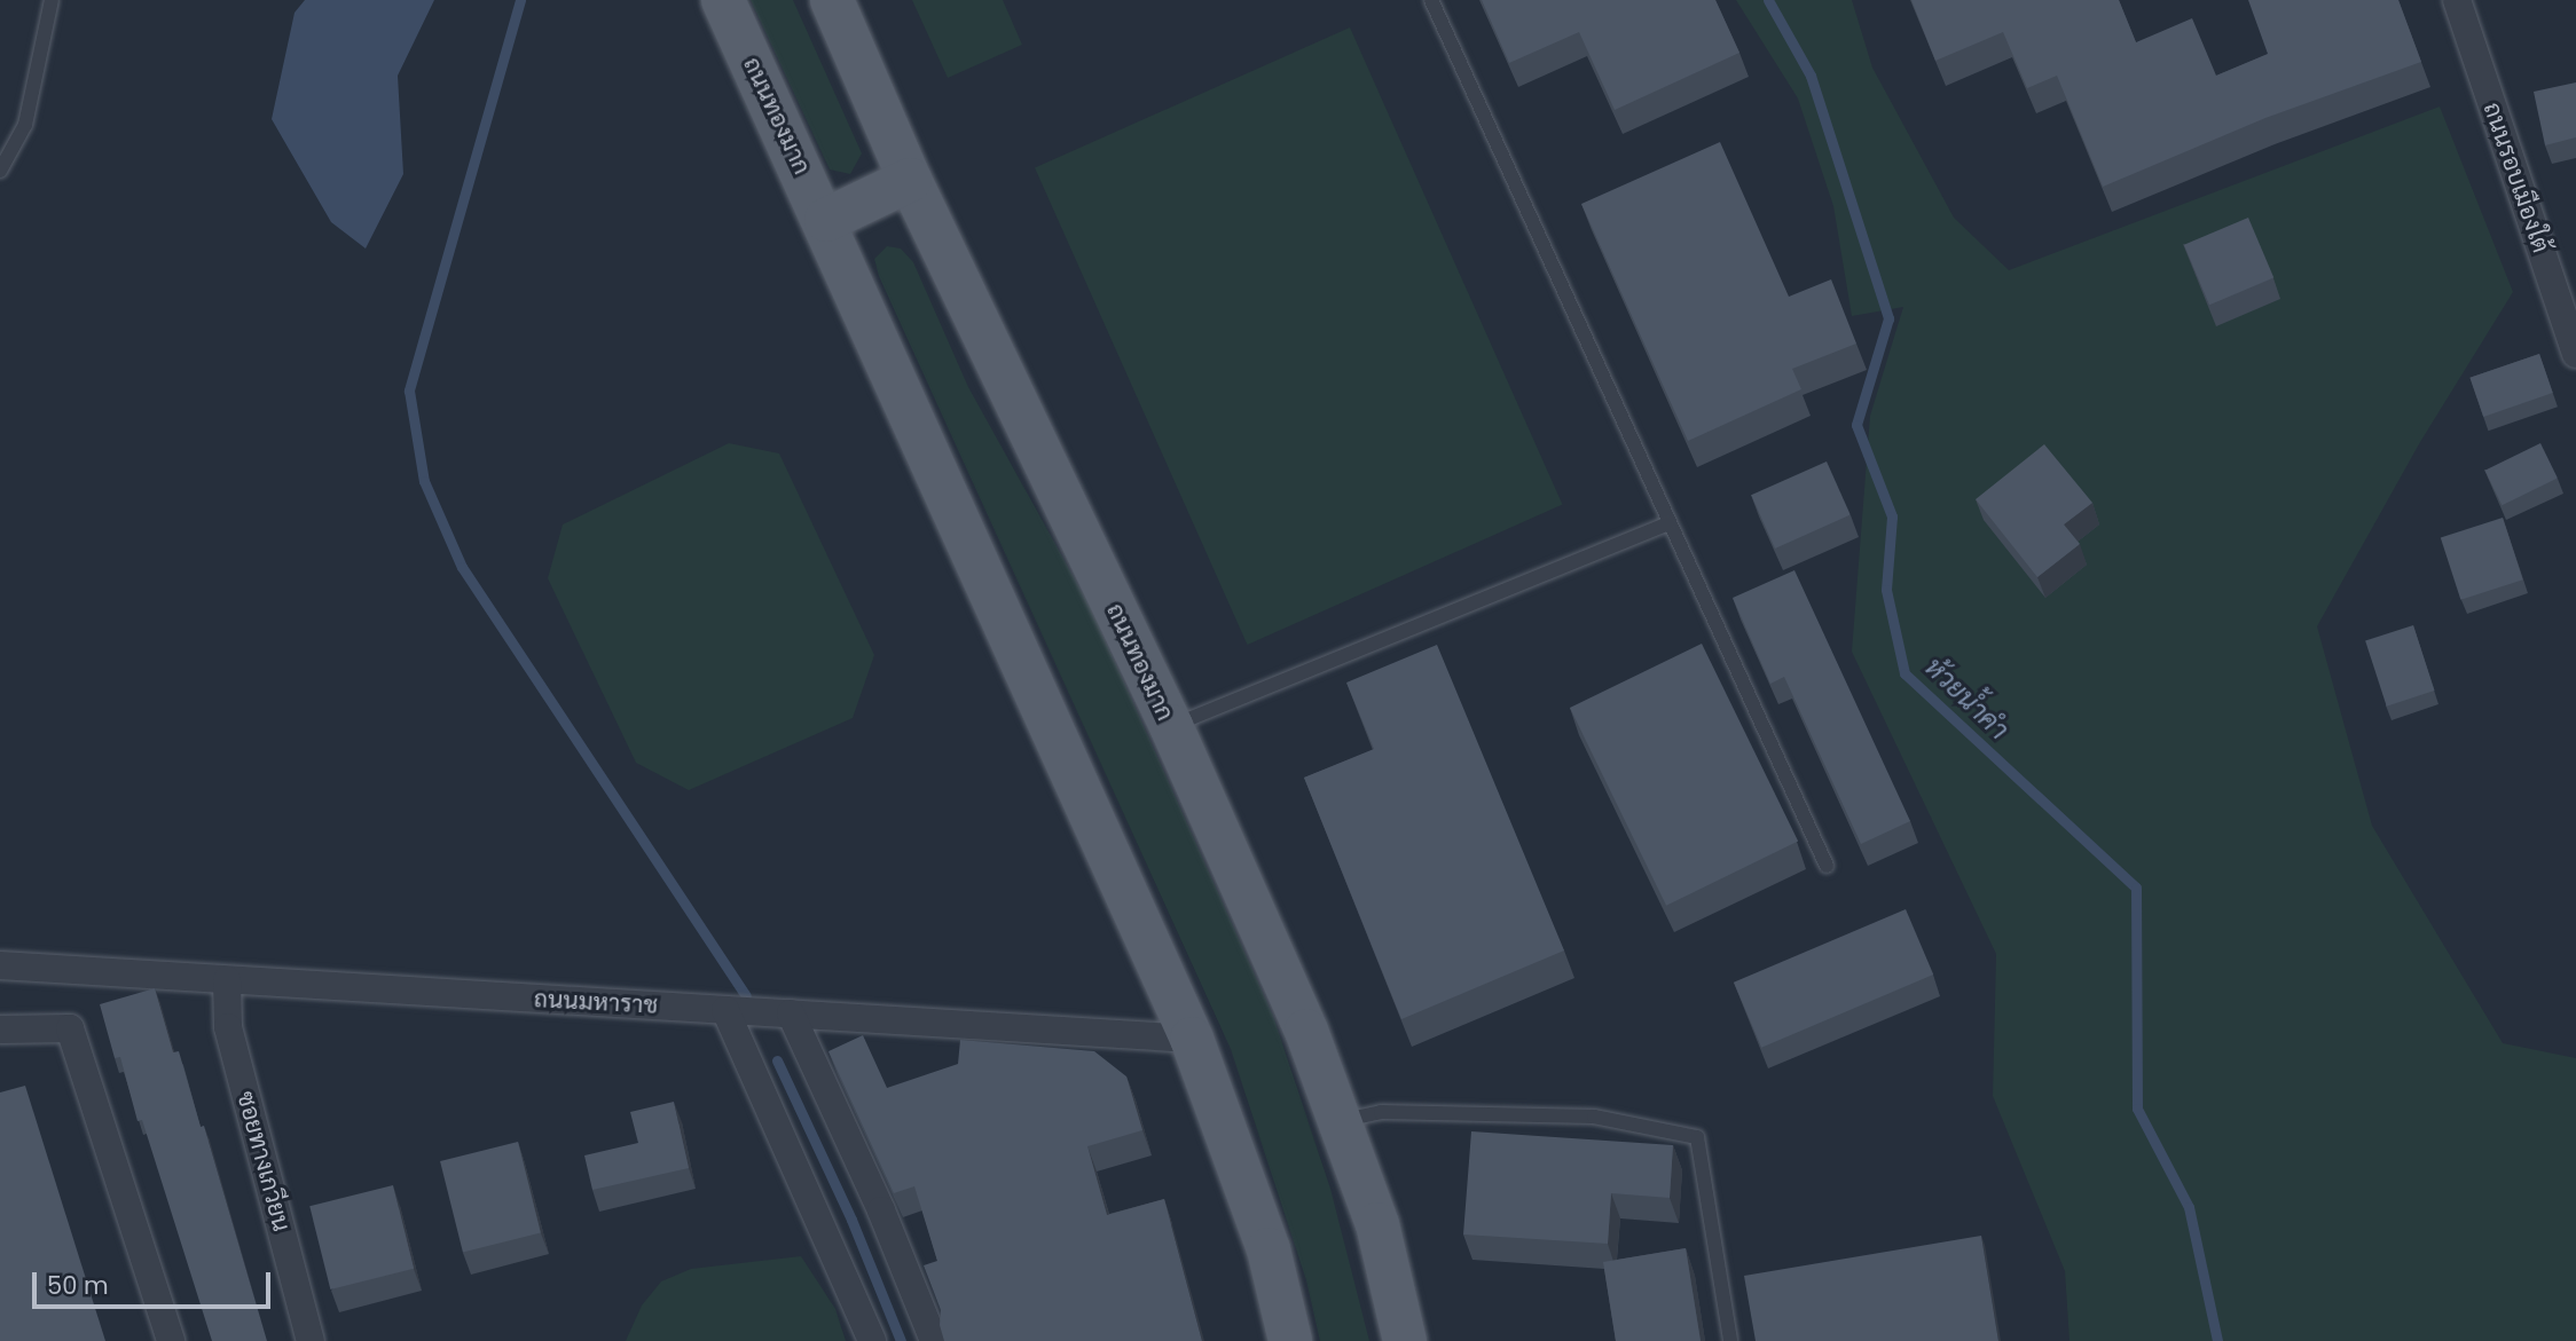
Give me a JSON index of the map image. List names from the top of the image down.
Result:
{
  "streets": {
    "main road": ["ถนนทองมาก"],
    "street": ["ถนนรอบเมืองใต้", "ถนนมหาราช", "ซอยทางเกวียน"]
  },
  "crossings": [
    ["ถนนทองมาก", "ถนนมหาราช"],
    ["ถนนมหาราช", "ซอยทางเกวียน"]
  ],
  "water": ["ห้วยน้ำคำ"],
  "scale_bar": "50 m"
}
